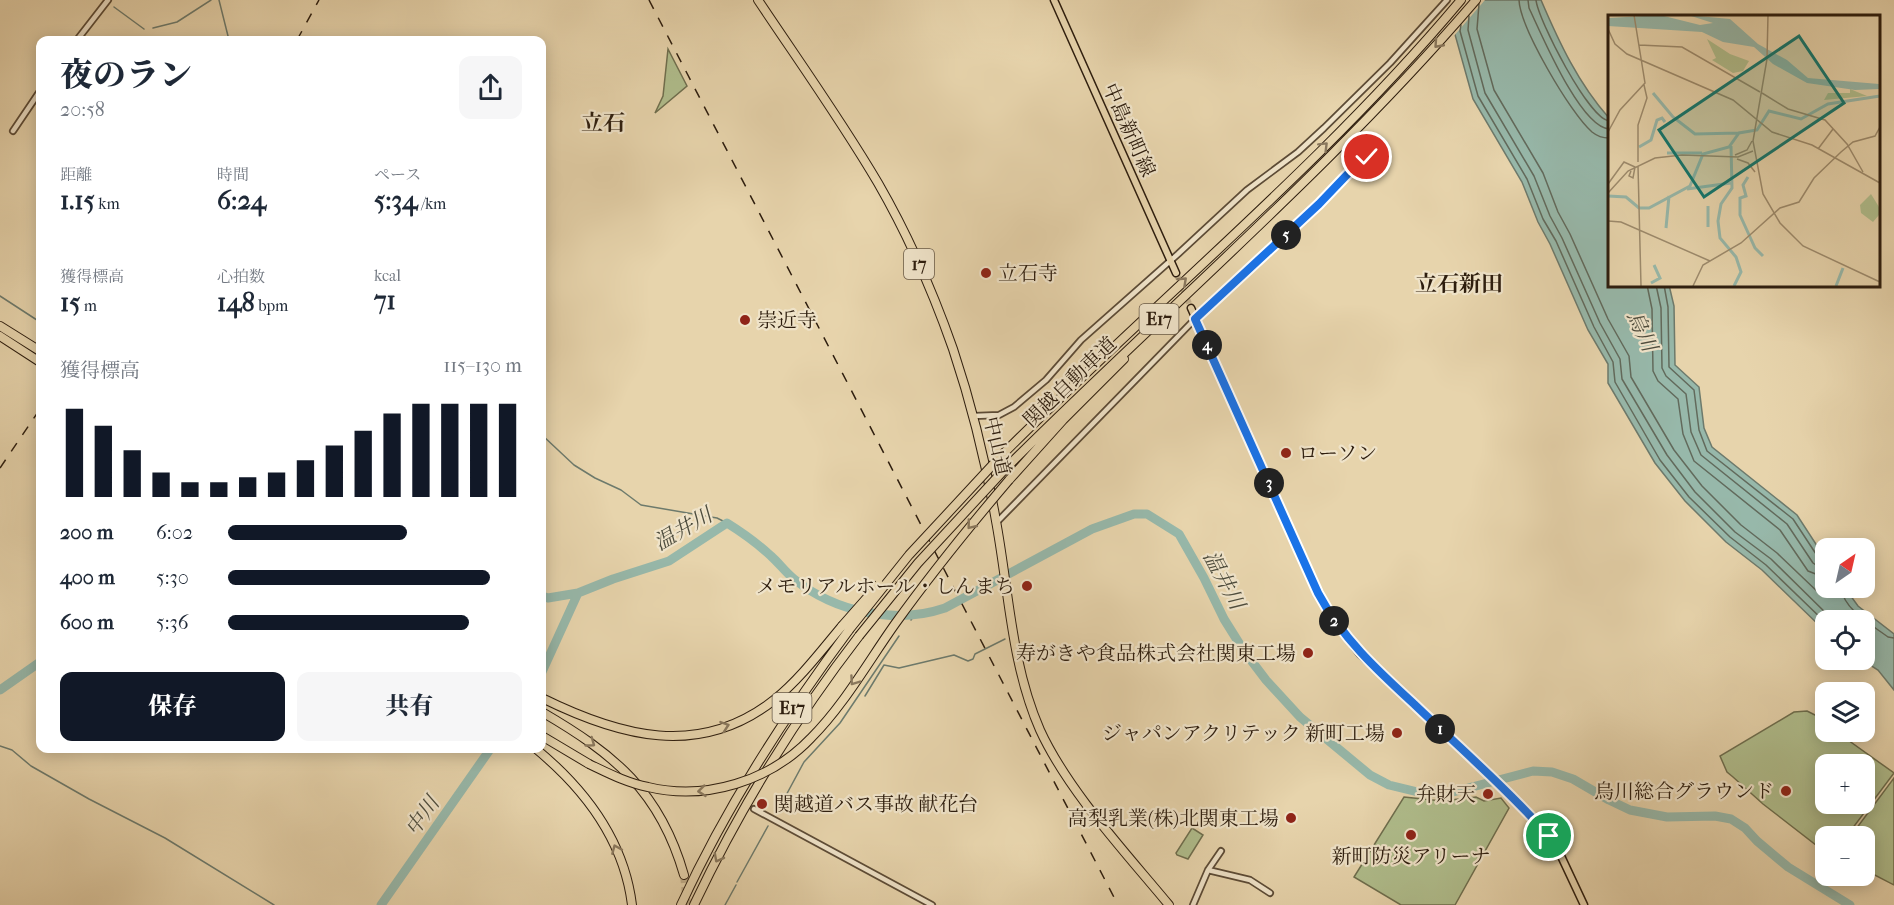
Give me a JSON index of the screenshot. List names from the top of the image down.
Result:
{
  "streets": {
    "highway": [
      "17",
      "E17",
      "関越自動車道",
      "中山道"
    ],
    "main road": ["中島新町線"]
  },
  "crossings": [
    ["E17", "関越自動車道"]
  ],
  "districts": ["立石", "立石新田"],
  "water": ["烏川", "温井川", "中川"],
  "places": [
    "立石寺",
    "崇近寺",
    "ローソン",
    "メモリアルホール・しんまち",
    "寿がきや食品株式会社関東工場",
    "ジャパンアクリテック 新町工場",
    "烏川総合グラウンド",
    "弁財天",
    "関越道バス事故 献花台",
    "高梨乳業(株)北関東工場",
    "新町防災アリーナ"
  ],
  "north": "top right",
  "page": {
    "heading": ["夜のラン", "20:58"],
    "stats": [
      ["距離", "1.15 km"],
      ["時間", "6:24"],
      ["ペース", "5:34 /km"],
      ["獲得標高", "15 m"],
      ["心拍数", "148 bpm"],
      ["kcal", "71"]
    ],
    "pins": [
      "5",
      "4",
      "3",
      "2",
      "1"
    ],
    "chart": ["獲得標高", "115–130 m"],
    "list": [
      {
        "name": "200 m",
        "note": "6:02"
      },
      {
        "name": "400 m",
        "note": "5:30"
      },
      {
        "name": "600 m",
        "note": "5:36"
      }
    ],
    "map_buttons": ["+", "−"],
    "buttons": ["保存", "共有"]
  }
}
